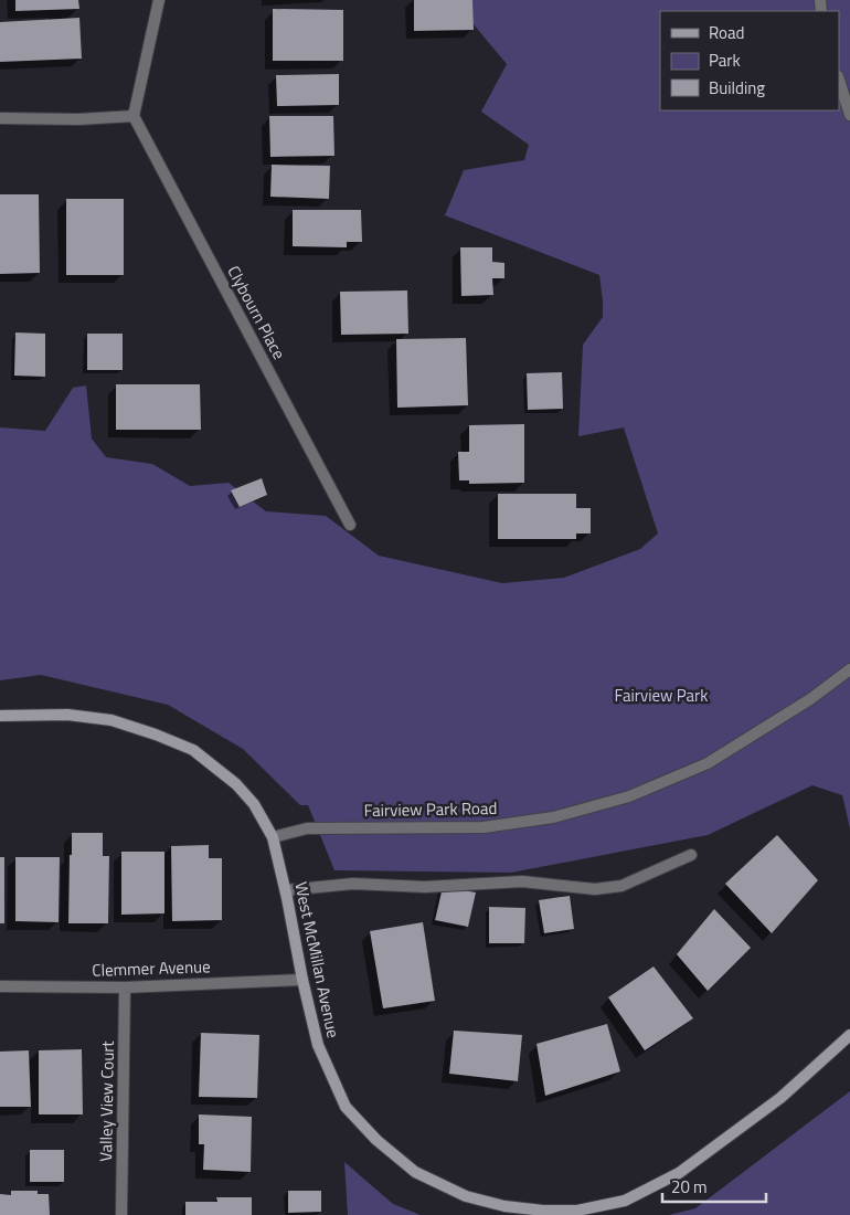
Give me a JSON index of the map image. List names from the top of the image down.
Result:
{
  "streets": {
    "main road": ["West McMillan Avenue"],
    "street": [
      "Clybourn Place",
      "Fairview Park Road",
      "Clemmer Avenue",
      "Valley View Court"
    ]
  },
  "crossings": [
    ["Fairview Park Road", "West McMillan Avenue"],
    ["West McMillan Avenue", "Clemmer Avenue"],
    ["Clemmer Avenue", "Valley View Court"]
  ],
  "parks": ["Fairview Park"],
  "legend": ["Road", "Park", "Building"],
  "scale_bar": "20 m"
}
